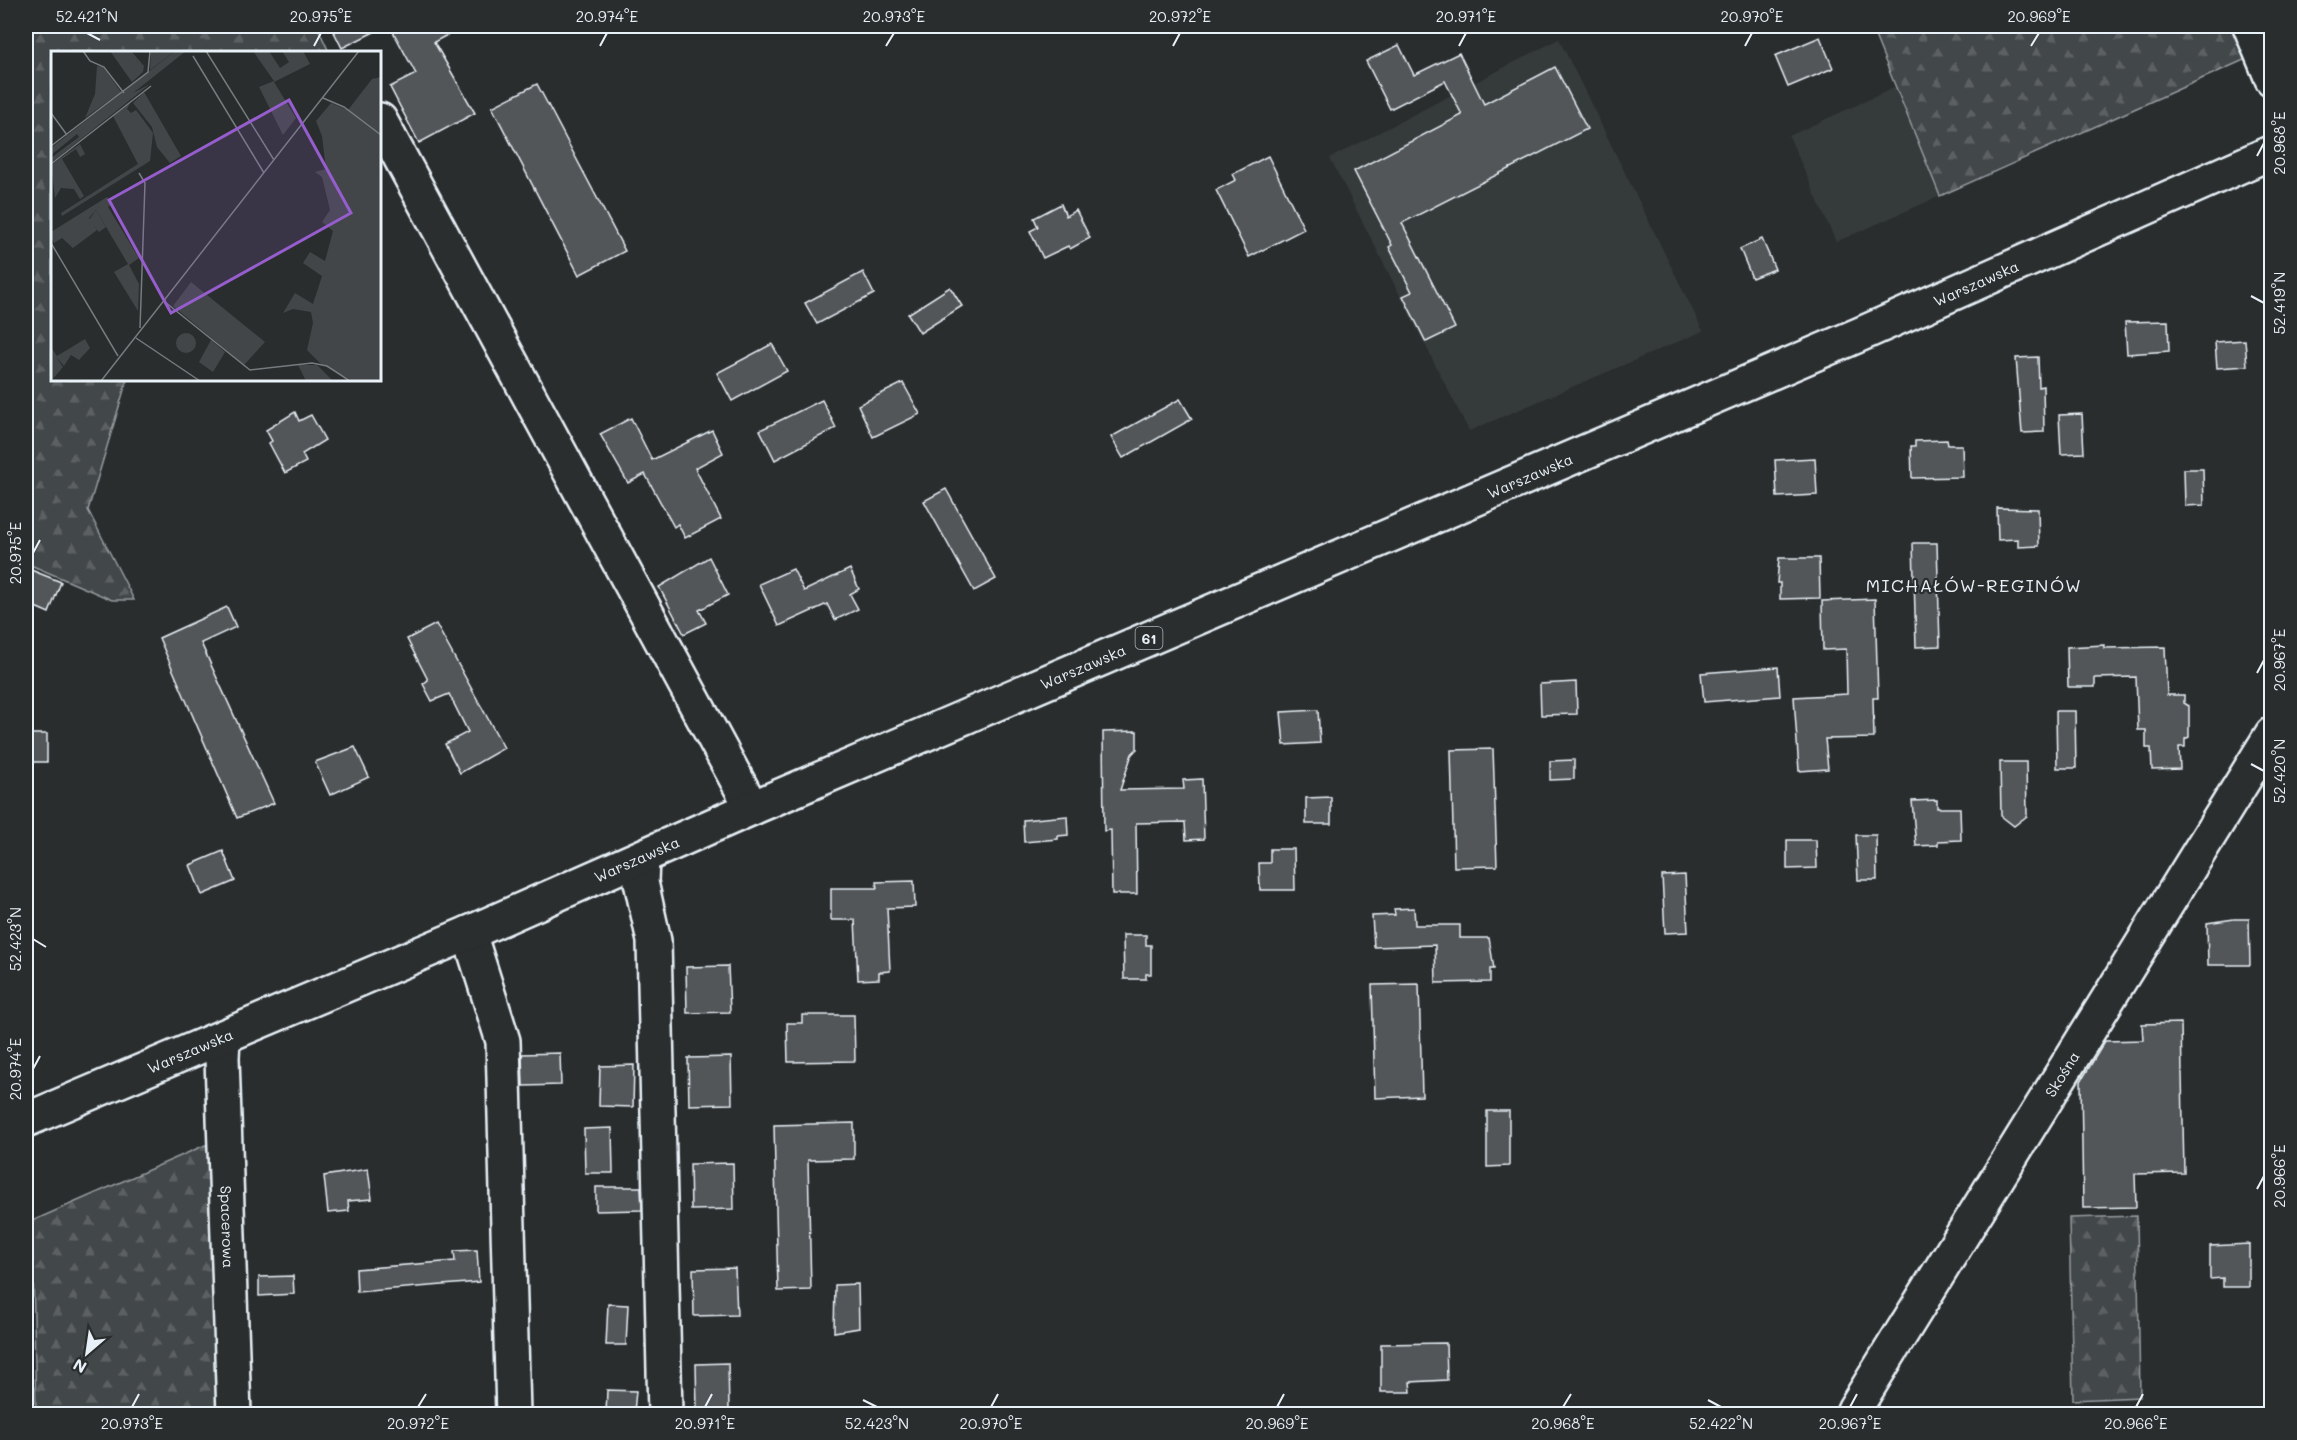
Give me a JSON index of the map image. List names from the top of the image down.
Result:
{
  "streets": {
    "main road": [
      "Warszawska",
      "61",
      "Skośna",
      "Spacerowa"
    ]
  },
  "crossings": [
    ["Warszawska", "Spacerowa"]
  ],
  "districts": ["MICHAŁÓW-REGINÓW"],
  "north": "bottom left",
  "coordinates": [
    "52.421°N",
    "20.975°E",
    "20.974°E",
    "20.973°E",
    "20.972°E",
    "20.971°E",
    "20.970°E",
    "20.969°E",
    "20.968°E",
    "52.419°N",
    "20.967°E",
    "52.420°N",
    "52.423°N",
    "20.966°E",
    "52.422°N"
  ]
}
